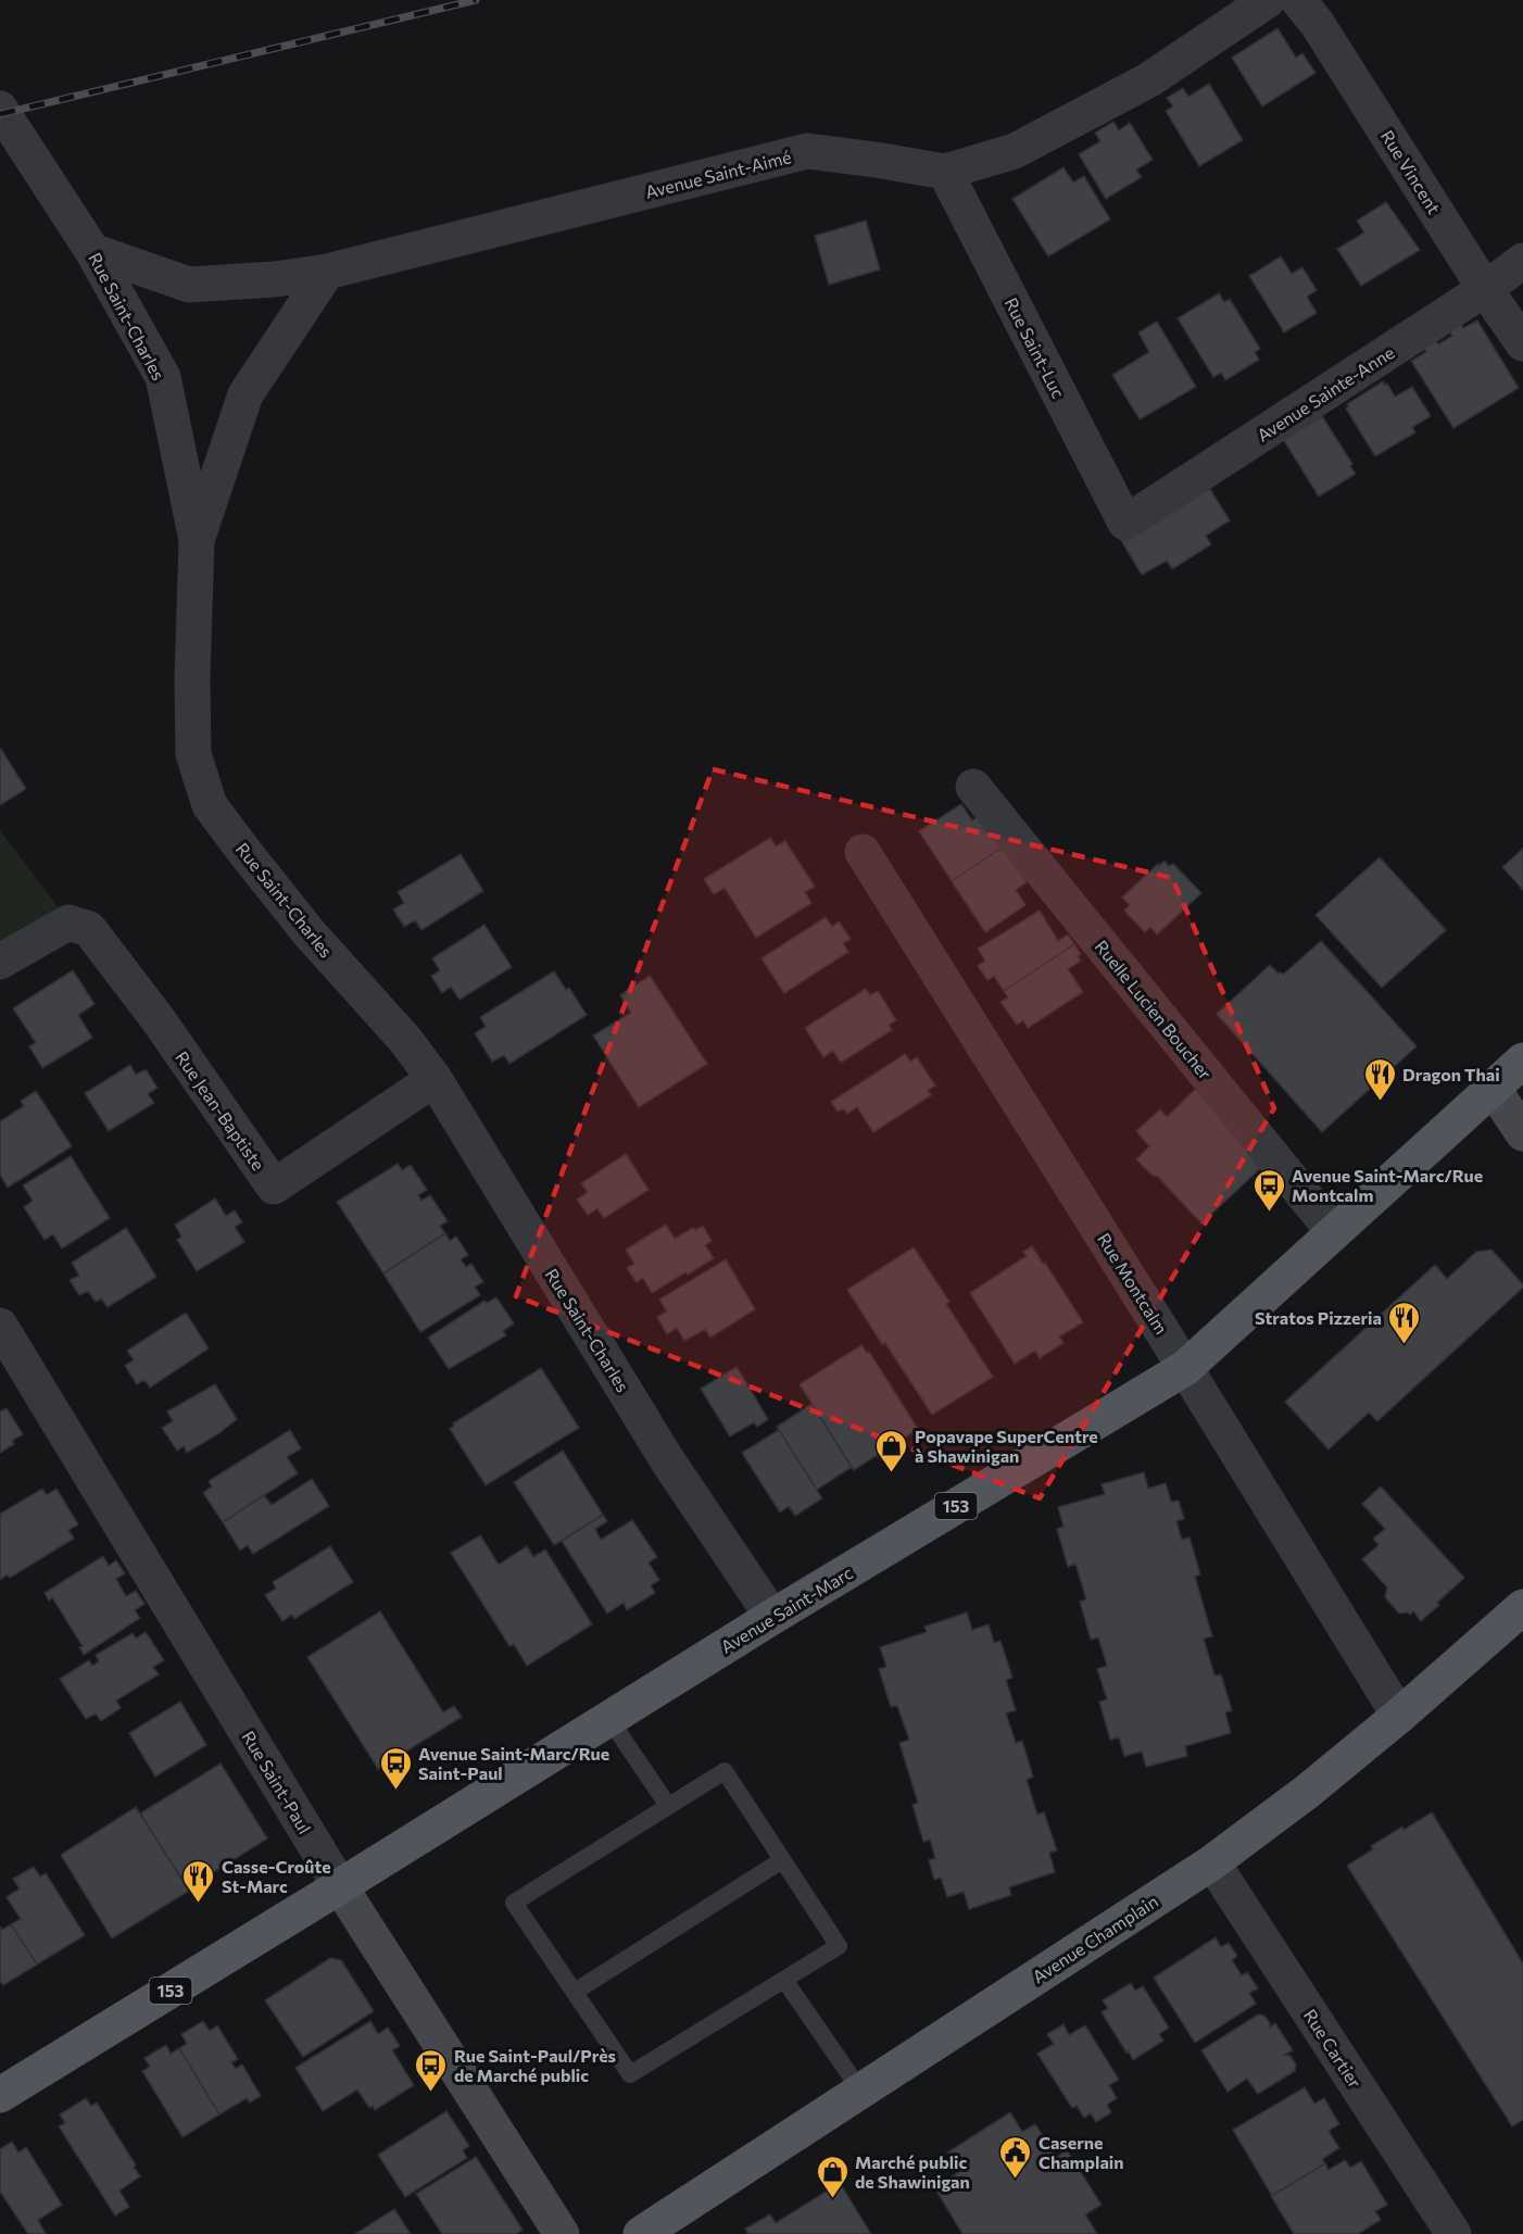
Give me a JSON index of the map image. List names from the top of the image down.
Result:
{
  "streets": {
    "main road": ["153", "Avenue Saint-Marc", "Avenue Champlain"],
    "street": [
      "Rue Vincent",
      "Avenue Saint-Aimé",
      "Rue Saint-Charles",
      "Rue Saint-Luc",
      "Avenue Sainte-Anne",
      "Ruelle Lucien Boucher",
      "Rue Jean-Baptiste",
      "Rue Montcalm",
      "Rue Saint-Paul",
      "Rue Cartier"
    ]
  },
  "crossings": [
    ["Rue Vincent", "Avenue Sainte-Anne"],
    ["Avenue Saint-Aimé", "Rue Saint-Charles"],
    ["Avenue Saint-Aimé", "Rue Saint-Luc"],
    ["Rue Saint-Charles", "Rue Jean-Baptiste"],
    ["Rue Saint-Charles", "Avenue Saint-Marc"],
    ["Rue Saint-Luc", "Avenue Sainte-Anne"],
    ["Ruelle Lucien Boucher", "Avenue Saint-Marc"],
    ["Rue Montcalm", "Avenue Saint-Marc"],
    ["Rue Montcalm", "Avenue Champlain"],
    ["Avenue Saint-Marc", "Rue Saint-Paul"],
    ["Avenue Champlain", "Rue Cartier"]
  ],
  "places": {
    "restaurant": ["Dragon Thai", "Stratos Pizzeria", "Casse-Croûte St-Marc"],
    "bus stop": ["Avenue Saint-Marc/Rue Montcalm", "Avenue Saint-Marc/Rue Saint-Paul", "Rue Saint-Paul/Près de Marché public"],
    "shop": ["Popavape SuperCentre à Shawinigan", "Marché public de Shawinigan"],
    "public building": ["Caserne Champlain"]
  }
}
